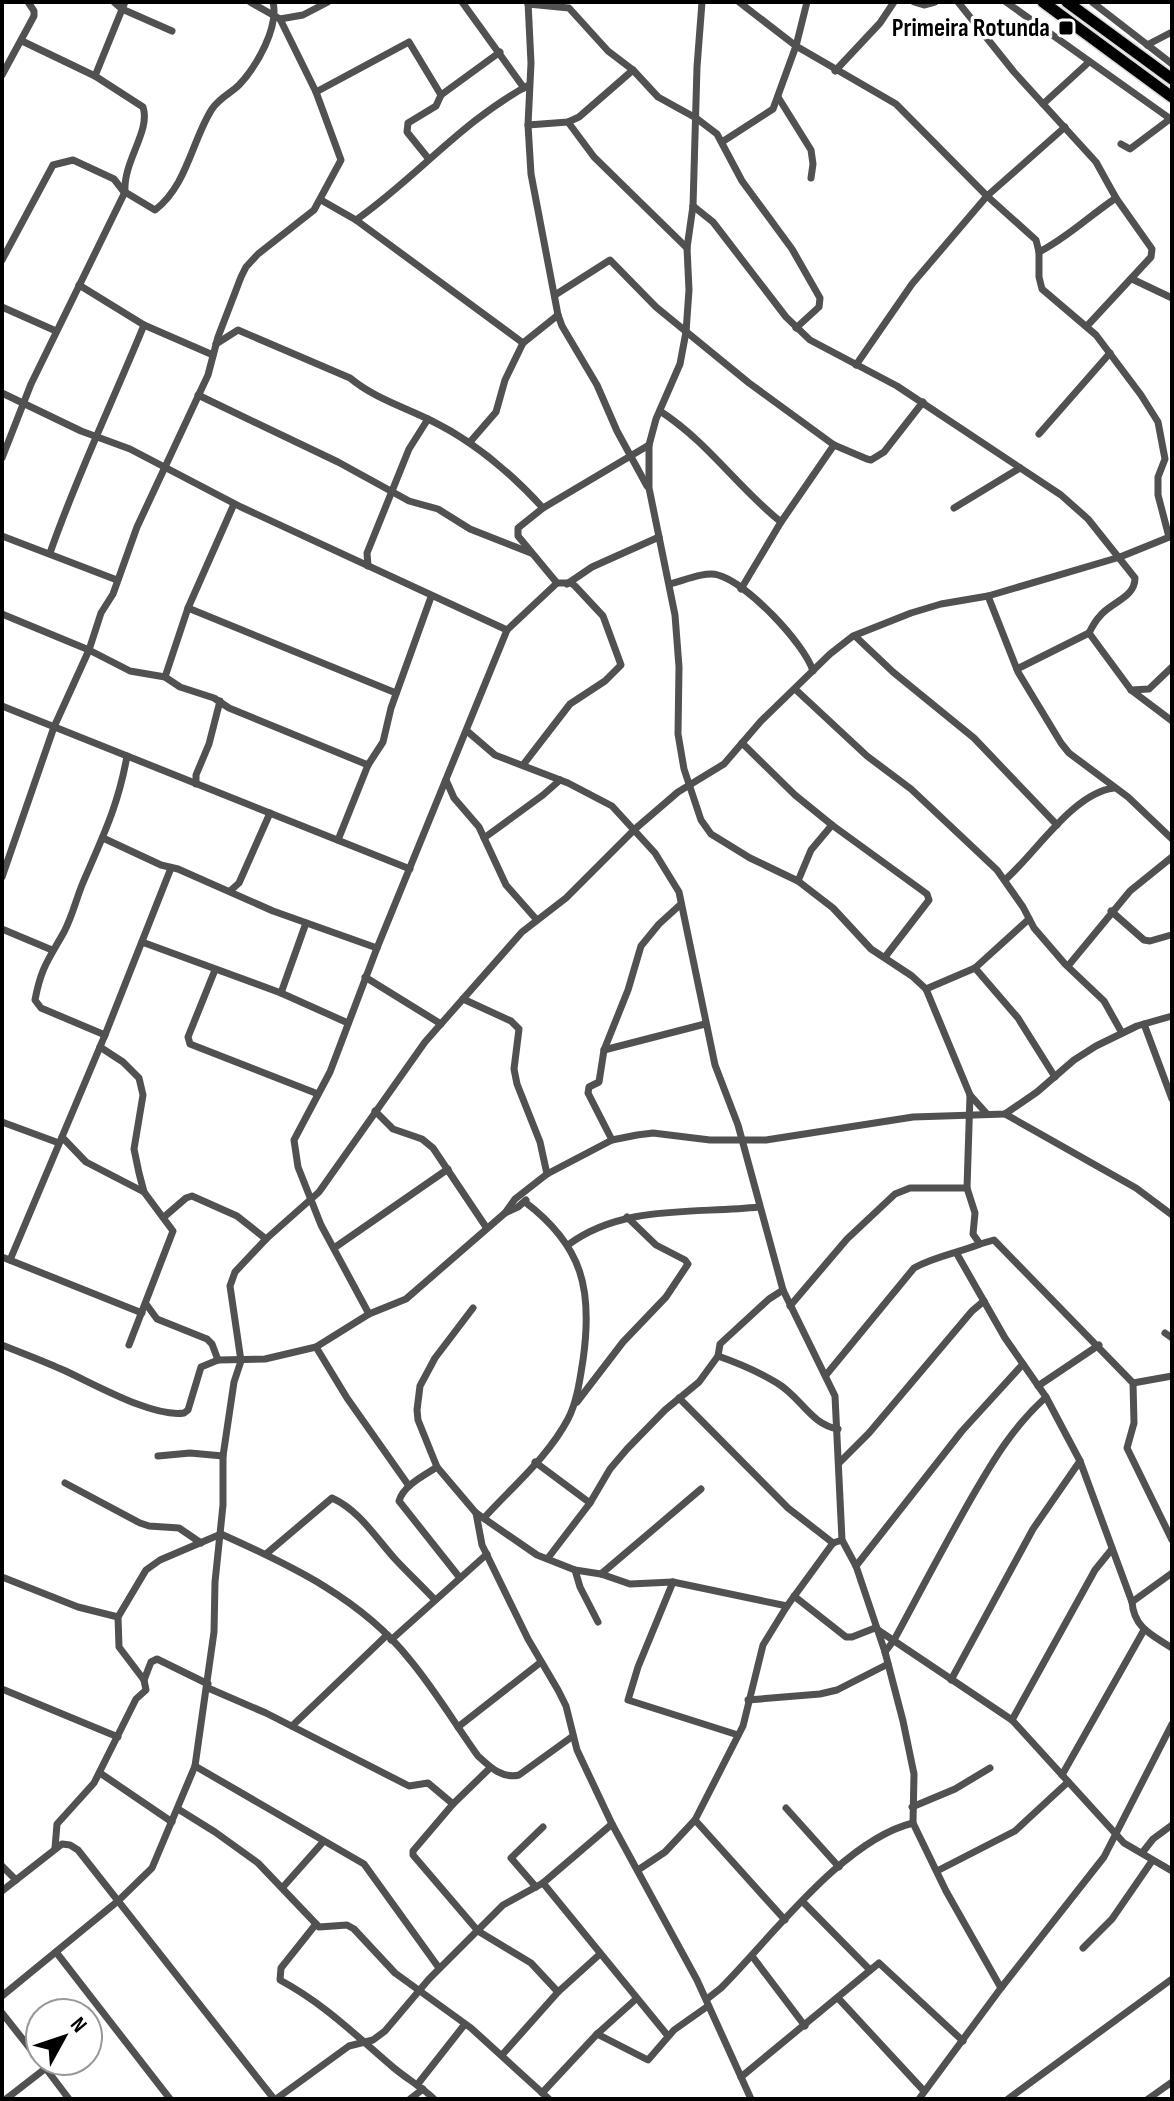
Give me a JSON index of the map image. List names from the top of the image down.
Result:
{
  "places": {
    "transit": ["Primeira Rotunda"]
  },
  "north": "top right"
}
